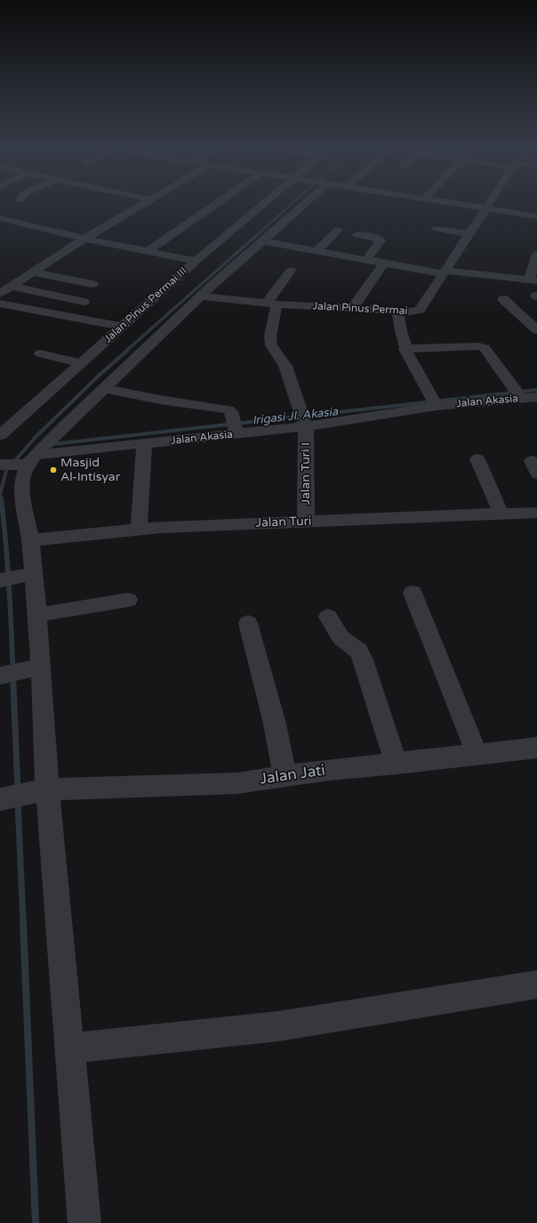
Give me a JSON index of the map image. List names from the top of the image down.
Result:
{
  "streets": {
    "street": [
      "Jalan Pinus Permai III",
      "Jalan Pinus Permai",
      "Jalan Akasia",
      "Jalan Turi I",
      "Jalan Turi",
      "Jalan Jati"
    ]
  },
  "crossings": [
    ["Jalan Pinus Permai", "Jalan Turi I"],
    ["Jalan Akasia", "Jalan Turi I"],
    ["Jalan Turi I", "Jalan Turi"]
  ],
  "water": ["Irigasi Jl. Akasia"],
  "places": ["Masjid Al-Intisyar"]
}
